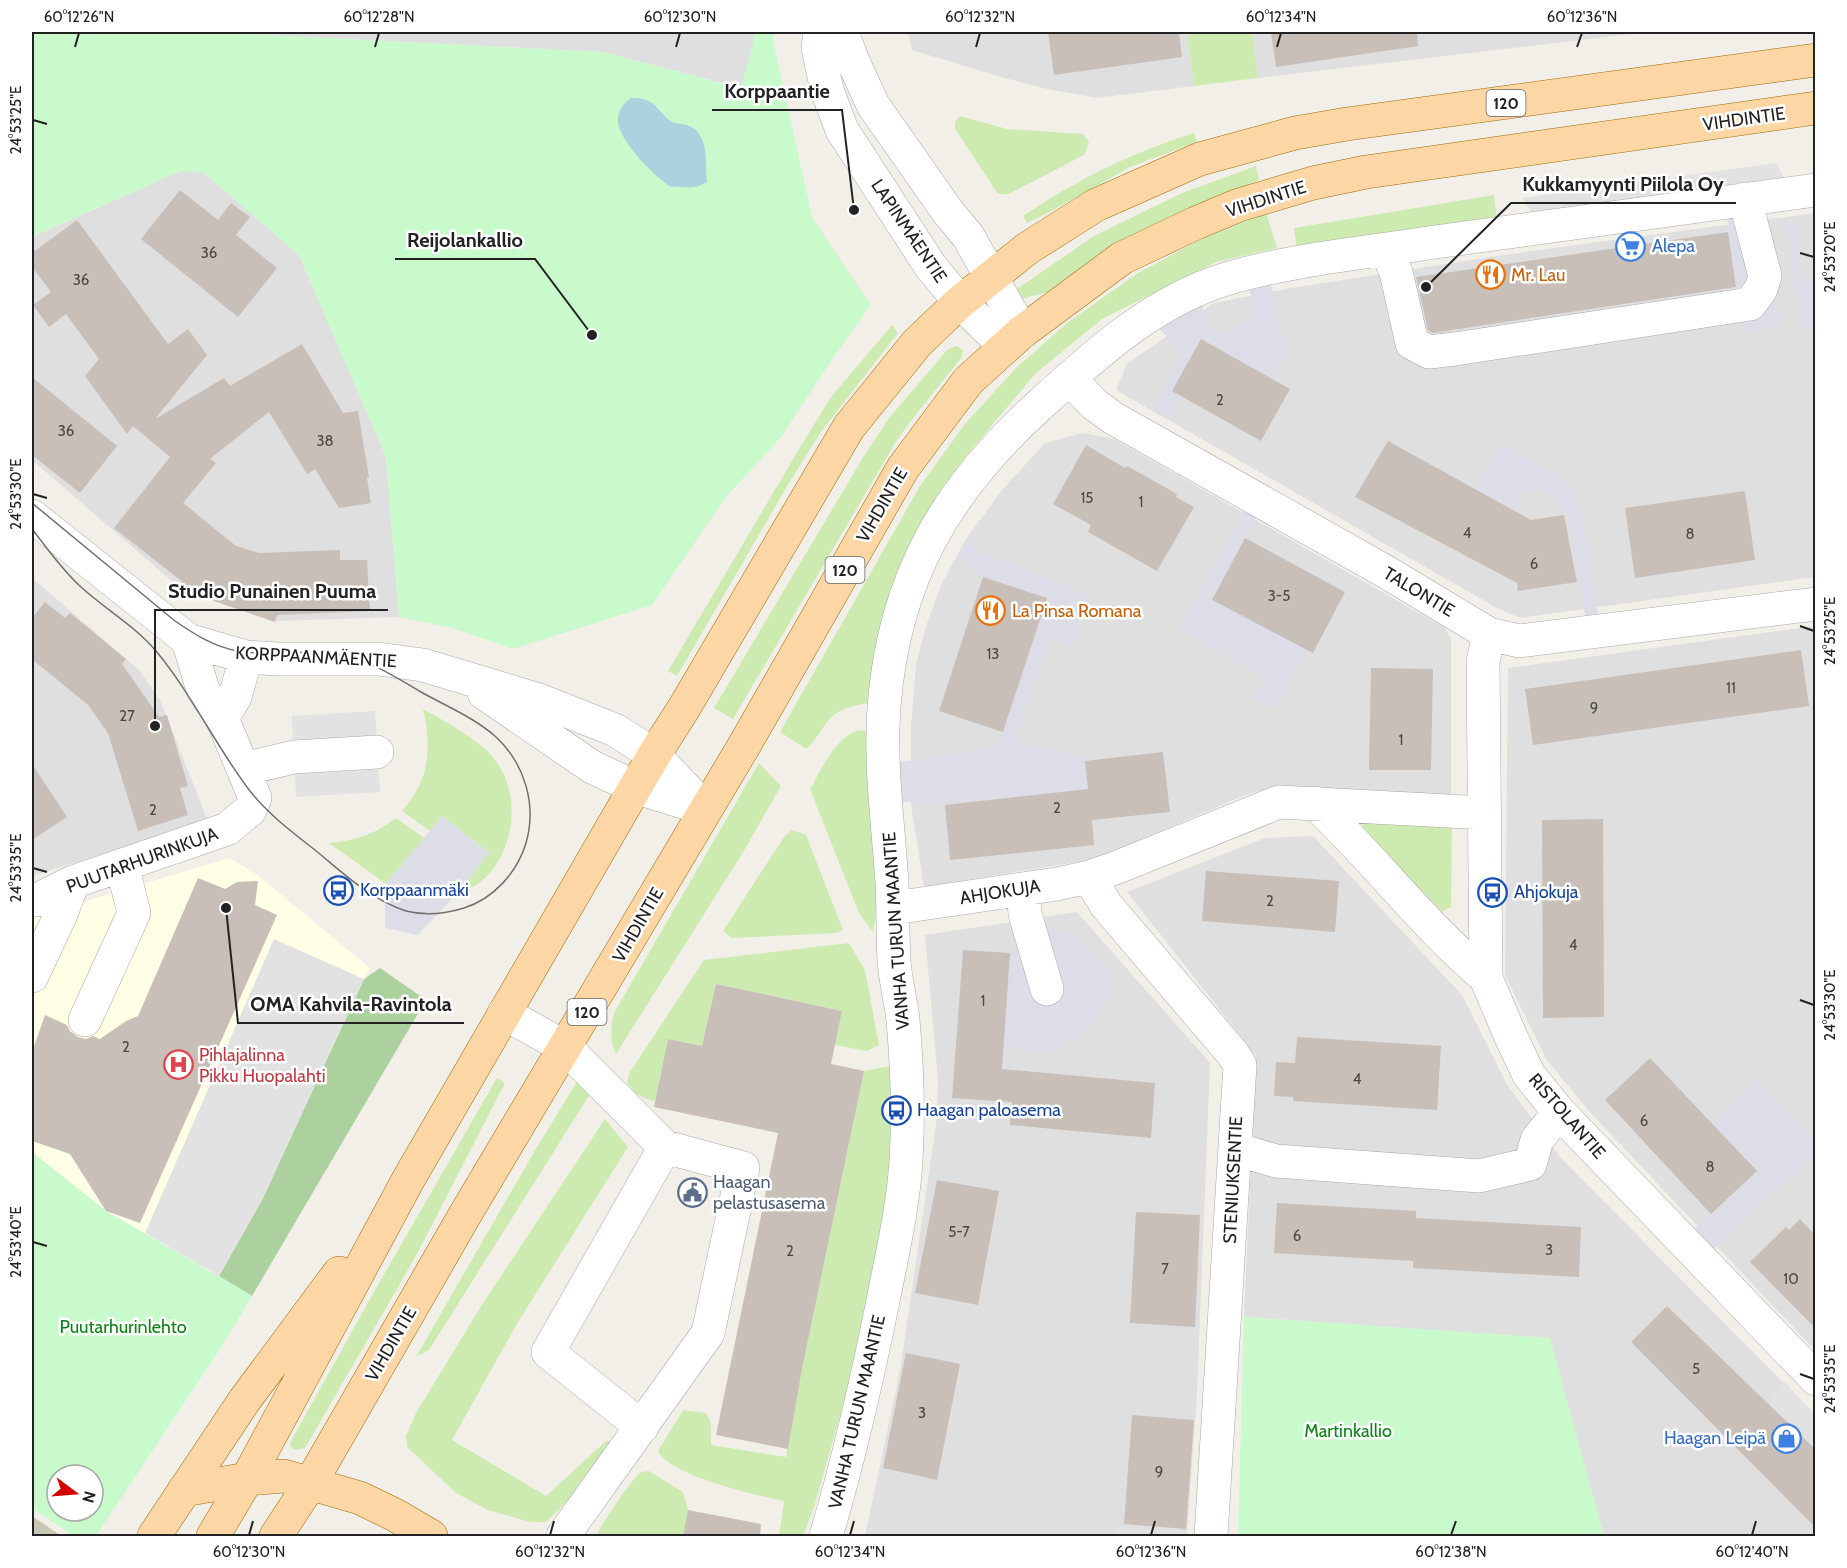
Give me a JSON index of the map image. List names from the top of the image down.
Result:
{
  "streets": {
    "main road": ["120", "VIHDINTIE"],
    "street": [
      "LAPINMÄENTIE",
      "TALONTIE",
      "KORPPAANMÄENTIE",
      "PUUTARHURINKUJA",
      "AHJOKUJA",
      "VANHA TURUN MAANTIE",
      "RISTOLANTIE",
      "STENIUKSENTIE"
    ]
  },
  "crossings": [
    ["120", "LAPINMÄENTIE"],
    ["120", "KORPPAANMÄENTIE"],
    ["VIHDINTIE", "LAPINMÄENTIE"],
    ["VIHDINTIE", "KORPPAANMÄENTIE"],
    ["TALONTIE", "VANHA TURUN MAANTIE"],
    ["TALONTIE", "RISTOLANTIE"],
    ["KORPPAANMÄENTIE", "PUUTARHURINKUJA"],
    ["AHJOKUJA", "VANHA TURUN MAANTIE"],
    ["AHJOKUJA", "RISTOLANTIE"],
    ["AHJOKUJA", "STENIUKSENTIE"]
  ],
  "parks": ["Puutarhurinlehto", "Martinkallio"],
  "places": {
    "other": [
      "Korppaantie",
      "Kukkamyynti Piilola Oy",
      "Reijolankallio",
      "Studio Punainen Puuma",
      "OMA Kahvila-Ravintola"
    ],
    "supermarket": ["Alepa"],
    "restaurant": ["Mr. Lau", "La Pinsa Romana"],
    "bus stop": ["Korppaanmäki", "Ahjokuja", "Haagan paloasema"],
    "hospital": ["Pihlajalinna Pikku Huopalahti"],
    "public building": ["Haagan pelastusasema"],
    "shop": ["Haagan Leipä"]
  },
  "house_numbers": [
    "36",
    "36",
    "2",
    "36",
    "38",
    "15",
    "1",
    "4",
    "8",
    "6",
    "3-5",
    "13",
    "11",
    "9",
    "27",
    "1",
    "2",
    "2",
    "2",
    "4",
    "1",
    "2",
    "4",
    "6",
    "8",
    "5-7",
    "6",
    "3",
    "2",
    "7",
    "10",
    "5",
    "3",
    "9"
  ],
  "north": "right",
  "coordinates": [
    "60°12'26\"N",
    "60°12'28\"N",
    "60°12'30\"N",
    "60°12'32\"N",
    "60°12'34\"N",
    "60°12'36\"N",
    "24°53'25\"E",
    "24°53'20\"E",
    "24°53'30\"E",
    "24°53'35\"E",
    "24°53'40\"E",
    "60°12'38\"N",
    "60°12'40\"N"
  ]
}
